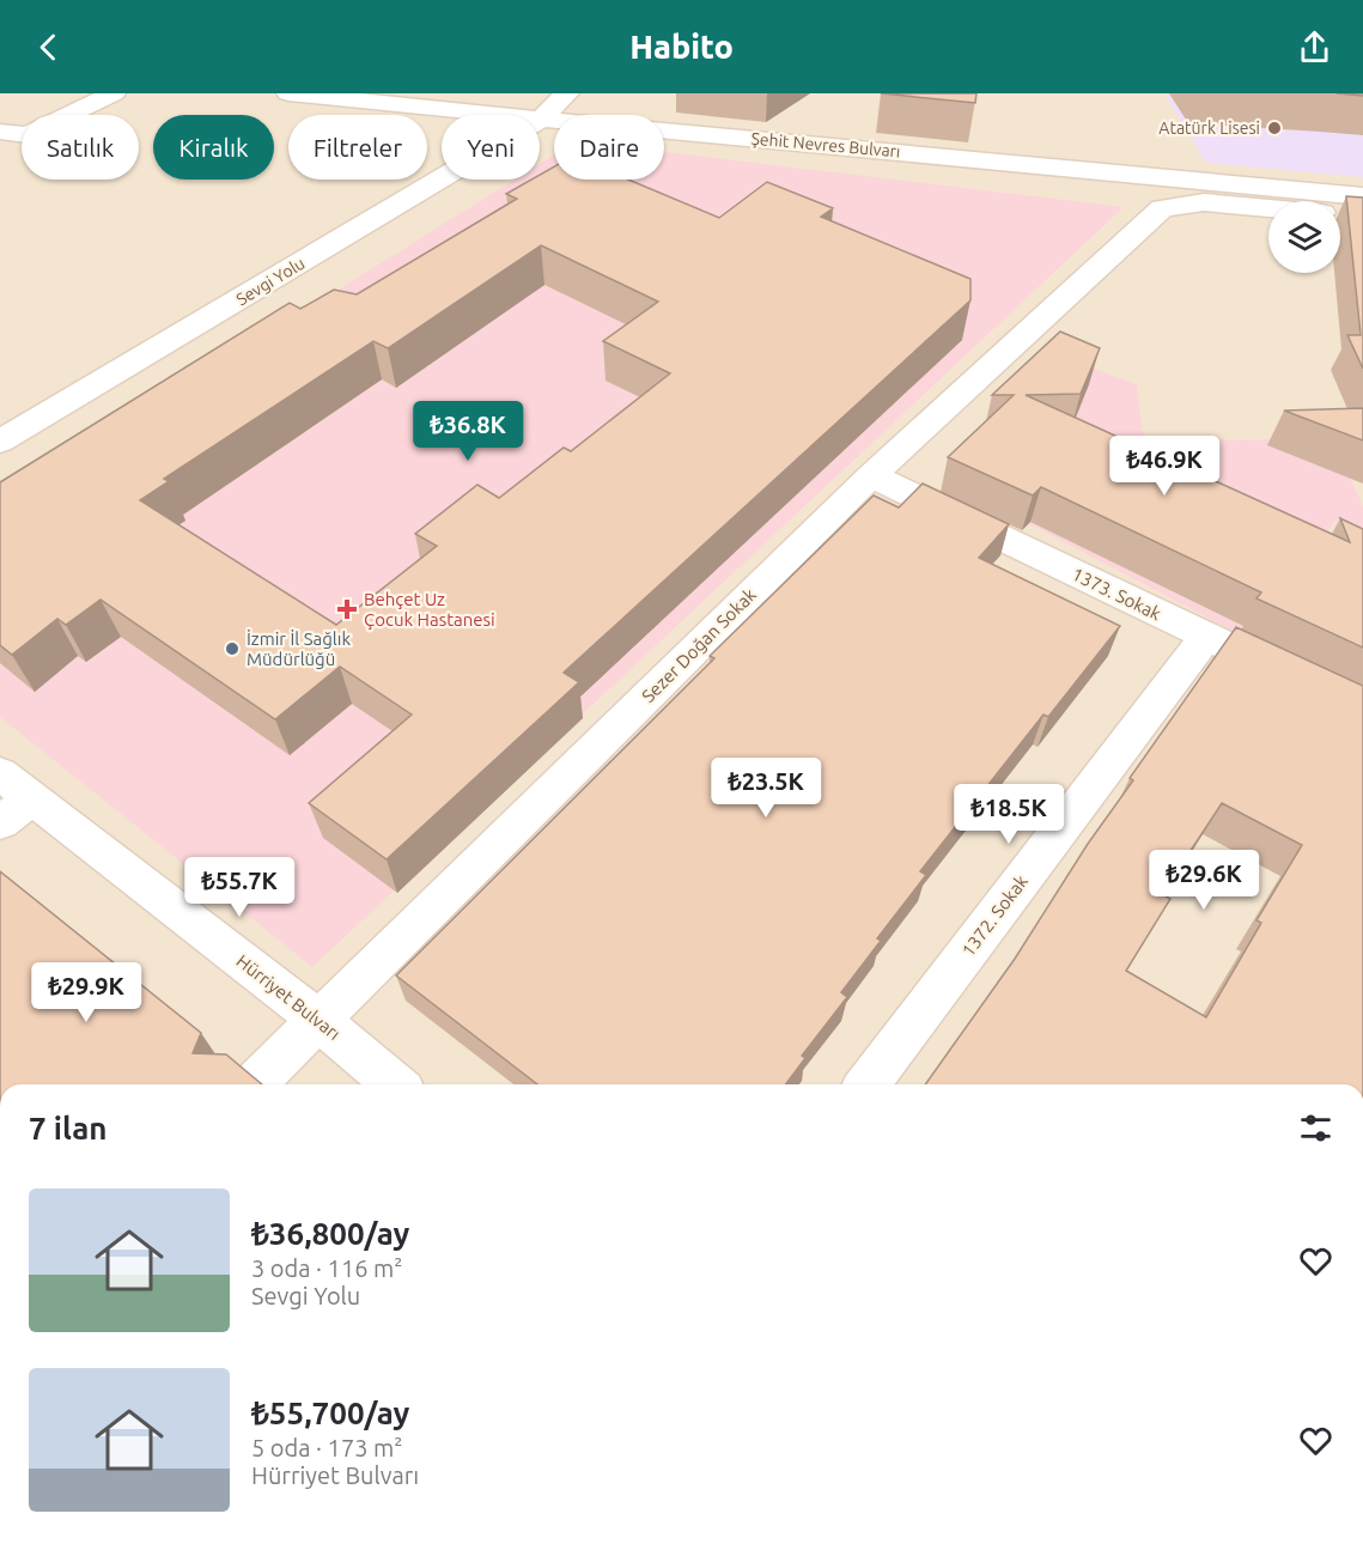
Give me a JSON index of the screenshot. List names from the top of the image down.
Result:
{
  "streets": {
    "street": [
      "Şehit Nevres Bulvarı",
      "Sevgi Yolu",
      "1373. Sokak",
      "Sezer Doğan Sokak",
      "1372. Sokak",
      "Hürriyet Bulvarı"
    ]
  },
  "crossings": [
    ["Şehit Nevres Bulvarı", "Sevgi Yolu"],
    ["1373. Sokak", "Sezer Doğan Sokak"],
    ["1373. Sokak", "1372. Sokak"],
    ["Sezer Doğan Sokak", "Hürriyet Bulvarı"]
  ],
  "places": {
    "other": ["Atatürk Lisesi", "İzmir İl Sağlık Müdürlüğü"],
    "health": ["Behçet Uz Çocuk Hastanesi"]
  },
  "page": {
    "header": "Habito",
    "chip": [
      "Satılık",
      "Kiralık",
      "Filtreler",
      "Yeni",
      "Daire"
    ],
    "price": [
      "₺36.8K",
      "₺46.9K",
      "₺23.5K",
      "₺18.5K",
      "₺29.6K",
      "₺55.7K",
      "₺29.9K"
    ],
    "heading": "7 ilan",
    "list": [
      {
        "name": "₺36,800/ay",
        "note": "3 oda · 116 m² · Sevgi Yolu"
      },
      {
        "name": "₺55,700/ay",
        "note": "5 oda · 173 m² · Hürriyet Bulvarı"
      }
    ]
  }
}
